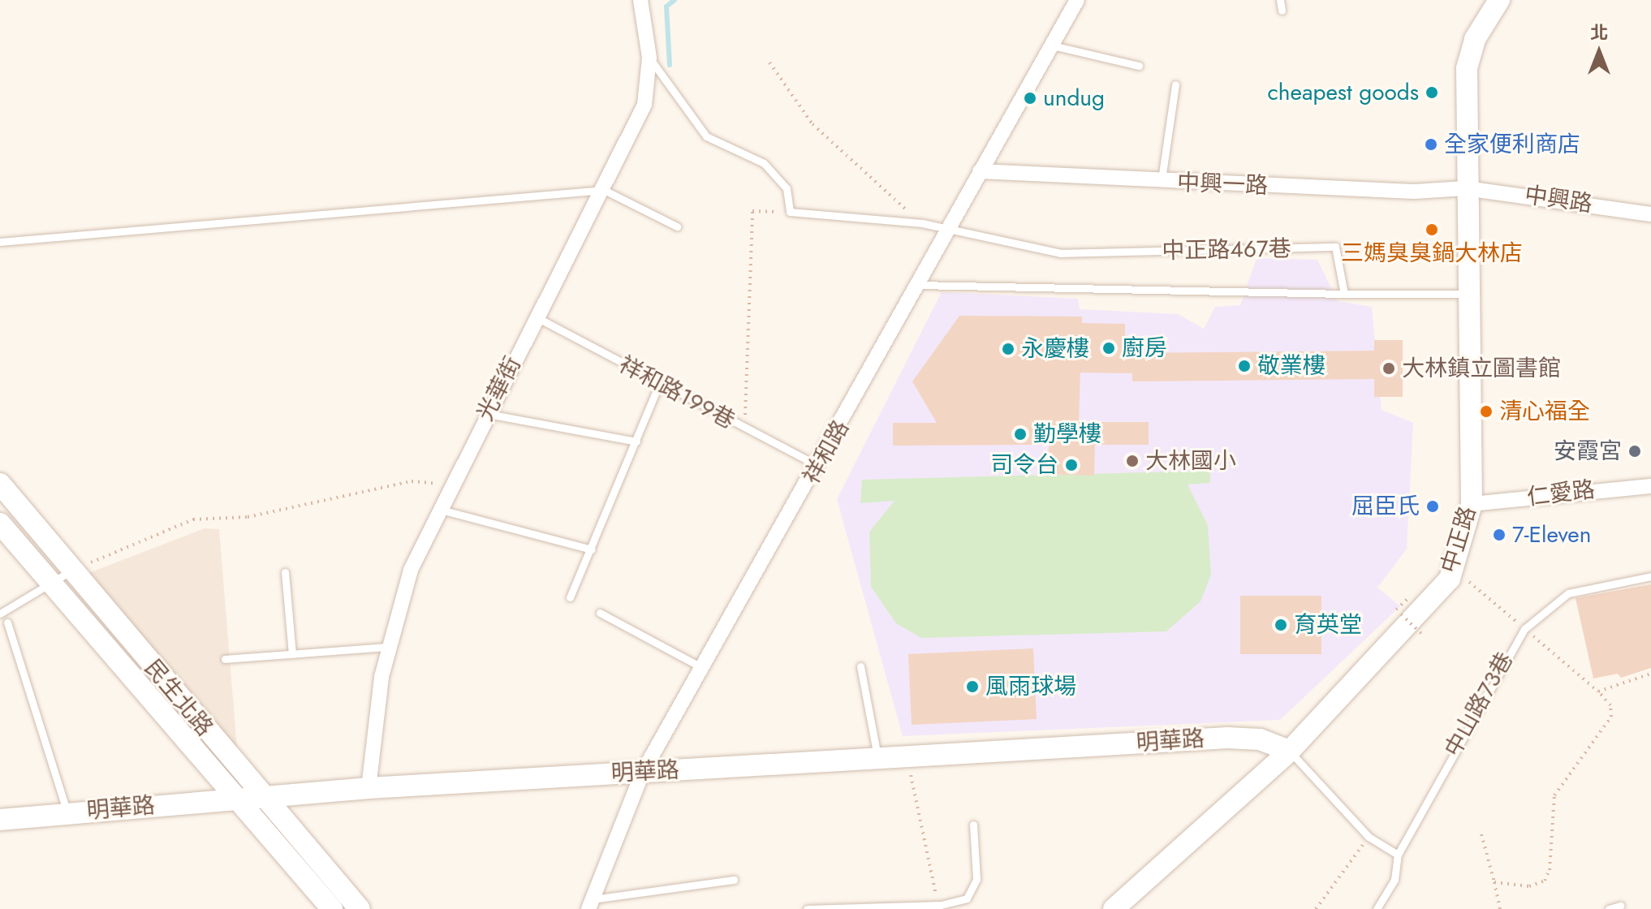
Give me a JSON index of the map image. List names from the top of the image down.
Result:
{
  "streets": {
    "street": [
      "中興一路",
      "中興路",
      "光華街",
      "祥和路",
      "仁愛路",
      "中正路",
      "民生北路",
      "明華路"
    ],
    "lane": ["中正路467巷", "祥和路199巷", "中山路73巷"]
  },
  "crossings": [
    ["中興一路", "中興路"],
    ["中興一路", "祥和路"],
    ["中興一路", "中正路"],
    ["中興路", "中正路"],
    ["中正路467巷", "祥和路"],
    ["光華街", "祥和路199巷"],
    ["光華街", "明華路"],
    ["祥和路199巷", "祥和路"],
    ["祥和路", "明華路"],
    ["仁愛路", "中正路"],
    ["中正路", "明華路"],
    ["民生北路", "明華路"]
  ],
  "places": [
    "cheapest goods",
    "undug",
    "全家便利商店",
    "三媽臭臭鍋大林店",
    "廚房",
    "永慶樓",
    "敬業樓",
    "大林鎮立圖書館",
    "清心福全",
    "勤學樓",
    "安霞宮",
    "大林國小",
    "司令台",
    "屈臣氏",
    "7-Eleven",
    "育英堂",
    "風雨球場"
  ],
  "north": "top"
}
